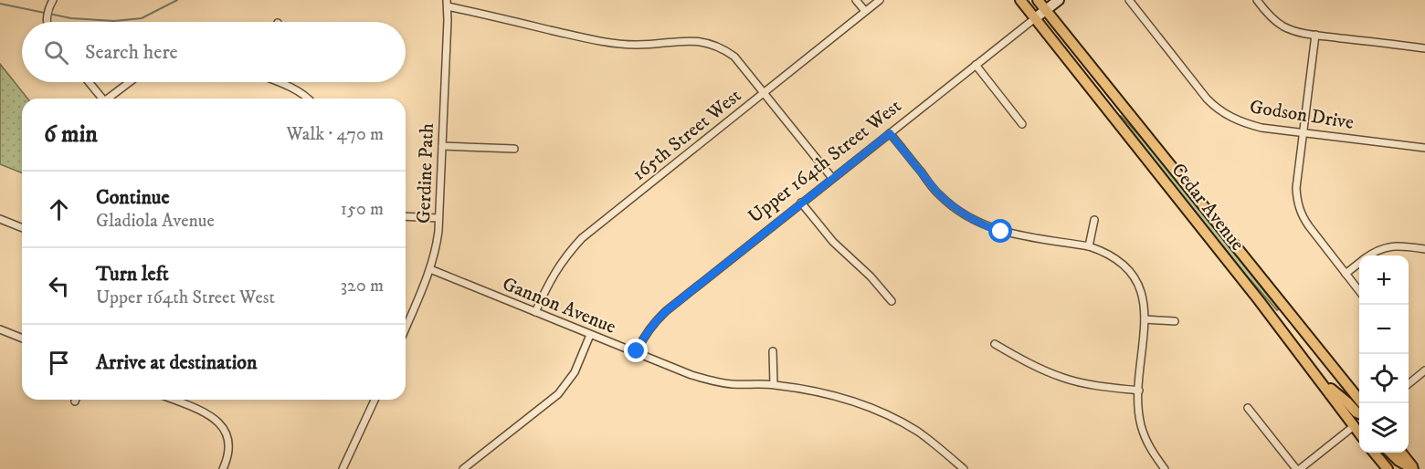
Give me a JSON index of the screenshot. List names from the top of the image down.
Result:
{
  "streets": {
    "main road": ["Cedar Avenue"],
    "street": [
      "Godson Drive",
      "165th Street West",
      "Upper 164th Street West",
      "Gerdine Path",
      "Gannon Avenue"
    ]
  },
  "crossings": [
    ["165th Street West", "Gannon Avenue"],
    ["Upper 164th Street West", "Cedar Avenue"],
    ["Upper 164th Street West", "Gannon Avenue"],
    ["Gerdine Path", "Gannon Avenue"]
  ],
  "page": {
    "search": "Search here",
    "heading": ["6 min", "Walk · 470 m"],
    "list": [
      ["Continue", "Gladiola Avenue", "150 m"],
      ["Turn left", "Upper 164th Street West", "320 m"],
      "Arrive at destination"
    ],
    "map_buttons": ["+", "−"]
  }
}
